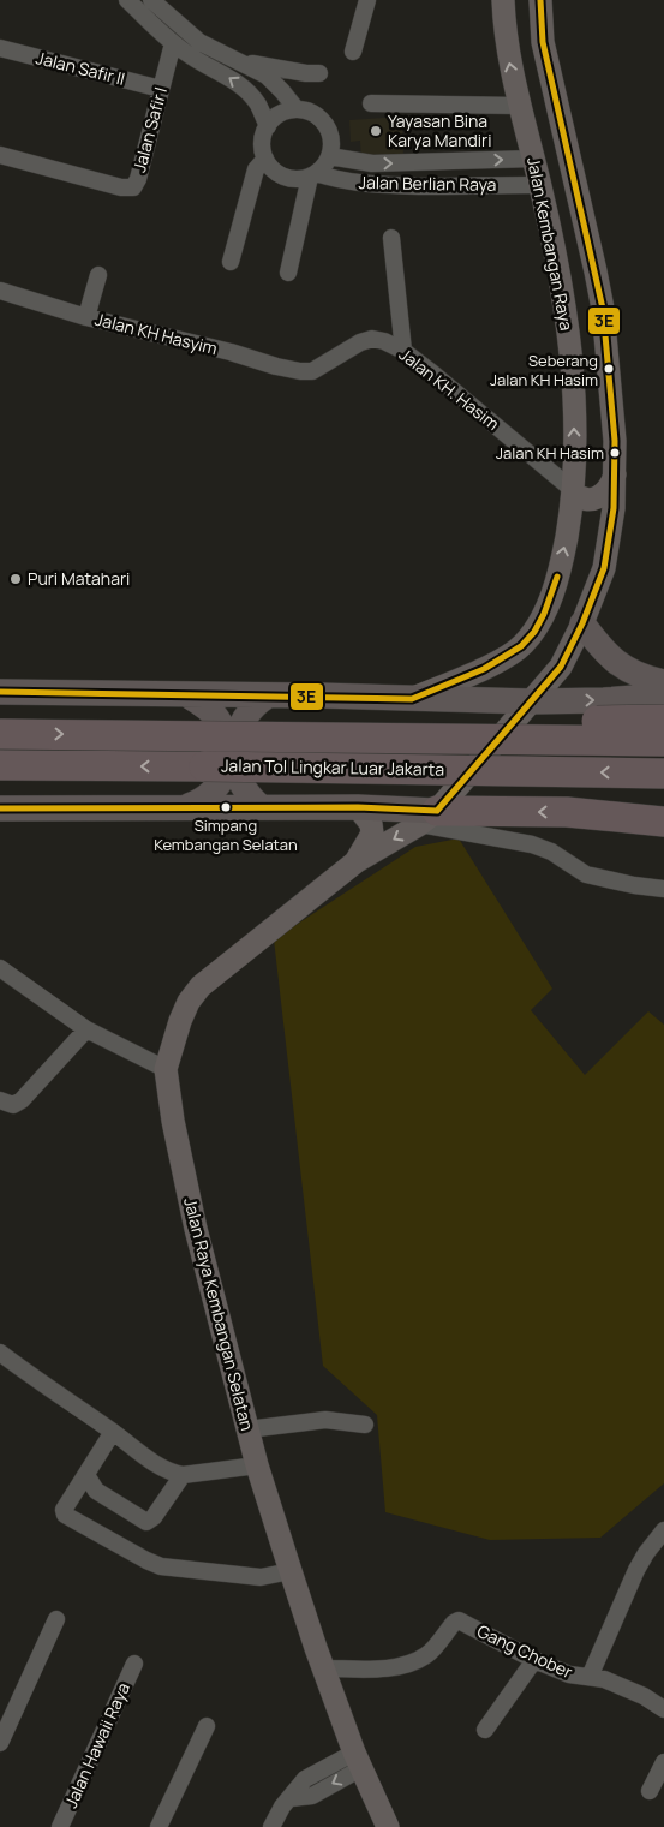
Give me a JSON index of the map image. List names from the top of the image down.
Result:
{
  "streets": {
    "highway": ["Jalan Tol Lingkar Luar Jakarta"],
    "main road": ["Jalan Kembangan Raya", "Jalan Raya Kembangan Selatan"],
    "street": [
      "Jalan Safir II",
      "Jalan Safir I",
      "Jalan Berlian Raya",
      "Jalan KH Hasyim",
      "Jalan KH. Hasim",
      "Gang Chober",
      "Jalan Hawaii Raya"
    ]
  },
  "crossings": [
    ["Jalan Safir II", "Jalan Safir I"],
    ["Jalan Berlian Raya", "Jalan Kembangan Raya"],
    ["Jalan Kembangan Raya", "Jalan KH. Hasim"],
    ["Jalan KH Hasyim", "Jalan KH. Hasim"],
    ["Jalan Raya Kembangan Selatan", "Gang Chober"]
  ],
  "places": [
    "Yayasan Bina Karya Mandiri",
    "Seberang Jalan KH Hasim",
    "Jalan KH Hasim",
    "Puri Matahari",
    "Simpang Kembangan Selatan"
  ],
  "lines": ["transit line 3E"]
}
